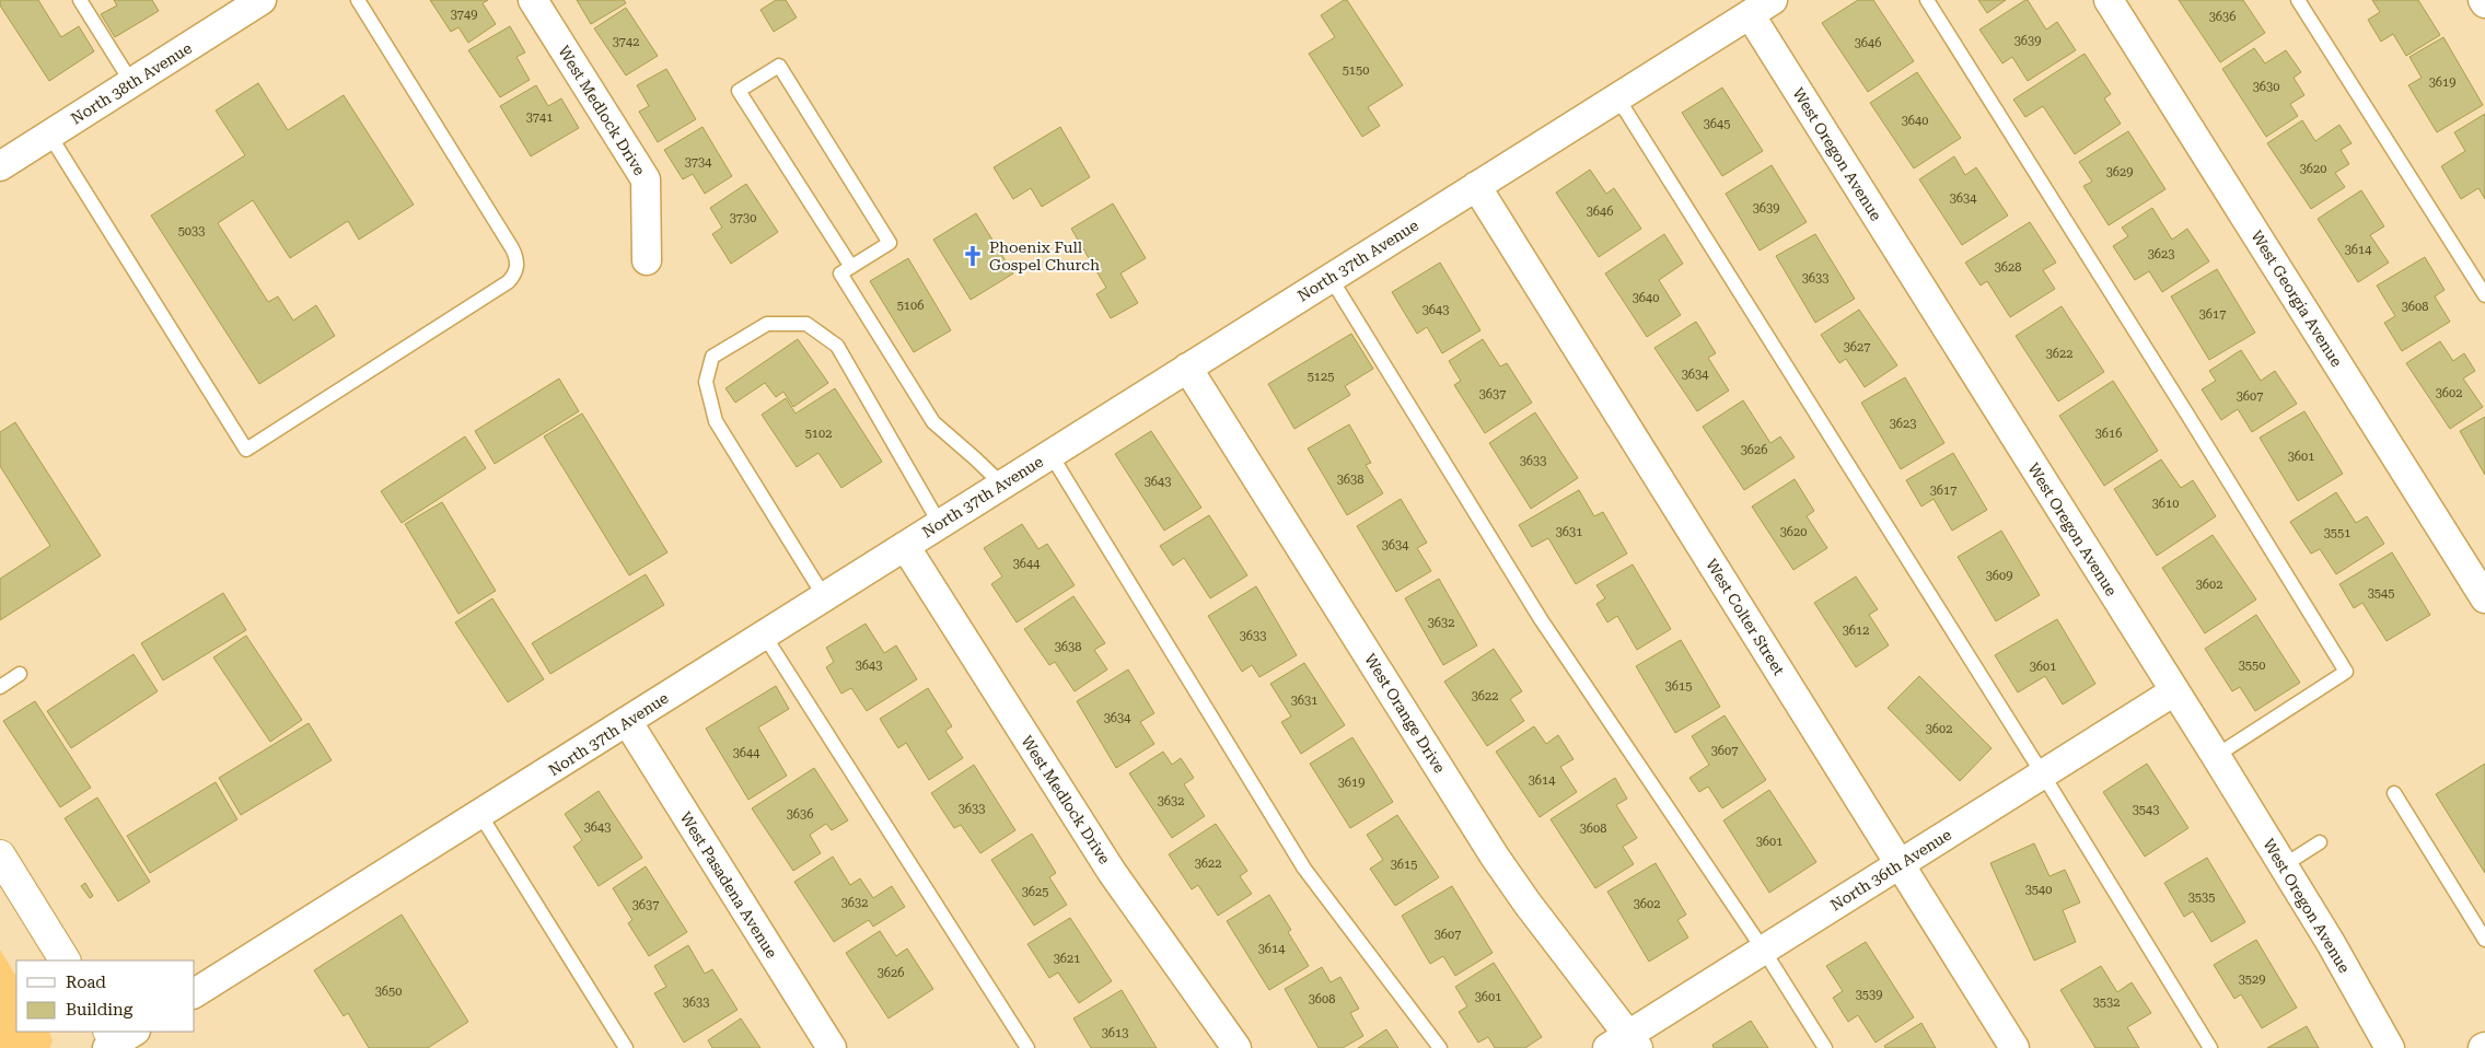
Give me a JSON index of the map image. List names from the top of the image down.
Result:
{
  "streets": {
    "street": [
      "North 38th Avenue",
      "West Medlock Drive",
      "West Oregon Avenue",
      "North 37th Avenue",
      "West Georgia Avenue",
      "West Colter Street",
      "West Orange Drive",
      "North 36th Avenue",
      "West Pasadena Avenue"
    ]
  },
  "crossings": [
    ["West Medlock Drive", "North 37th Avenue"],
    ["West Oregon Avenue", "North 37th Avenue"],
    ["West Oregon Avenue", "North 36th Avenue"],
    ["North 37th Avenue", "West Colter Street"],
    ["North 37th Avenue", "West Orange Drive"],
    ["North 37th Avenue", "West Pasadena Avenue"],
    ["West Colter Street", "North 36th Avenue"],
    ["West Orange Drive", "North 36th Avenue"]
  ],
  "places": {
    "church": ["Phoenix Full Gospel Church"]
  },
  "house_numbers": [
    "3749",
    "3636",
    "3639",
    "3742",
    "3646",
    "5150",
    "3619",
    "3630",
    "3741",
    "3640",
    "3645",
    "3734",
    "3620",
    "3629",
    "3634",
    "3639",
    "3646",
    "3730",
    "5033",
    "3614",
    "3623",
    "3628",
    "3633",
    "3640",
    "5106",
    "3608",
    "3643",
    "3617",
    "3627",
    "3622",
    "3634",
    "5125",
    "3602",
    "3637",
    "3607",
    "3623",
    "5102",
    "3616",
    "3626",
    "3601",
    "3633",
    "3638",
    "3643",
    "3617",
    "3610",
    "3631",
    "3620",
    "3551",
    "3634",
    "3644",
    "3609",
    "3602",
    "3545",
    "3632",
    "3612",
    "3633",
    "3638",
    "3643",
    "3550",
    "3601",
    "3615",
    "3622",
    "3631",
    "3634",
    "3602",
    "3607",
    "3644",
    "3614",
    "3619",
    "3632",
    "3633",
    "3543",
    "3636",
    "3643",
    "3608",
    "3601",
    "3622",
    "3615",
    "3540",
    "3625",
    "3535",
    "3632",
    "3602",
    "3637",
    "3607",
    "3614",
    "3621",
    "3626",
    "3529",
    "3650",
    "3539",
    "3601",
    "3608",
    "3633",
    "3532",
    "3613"
  ],
  "legend": ["Road", "Building"]
}
